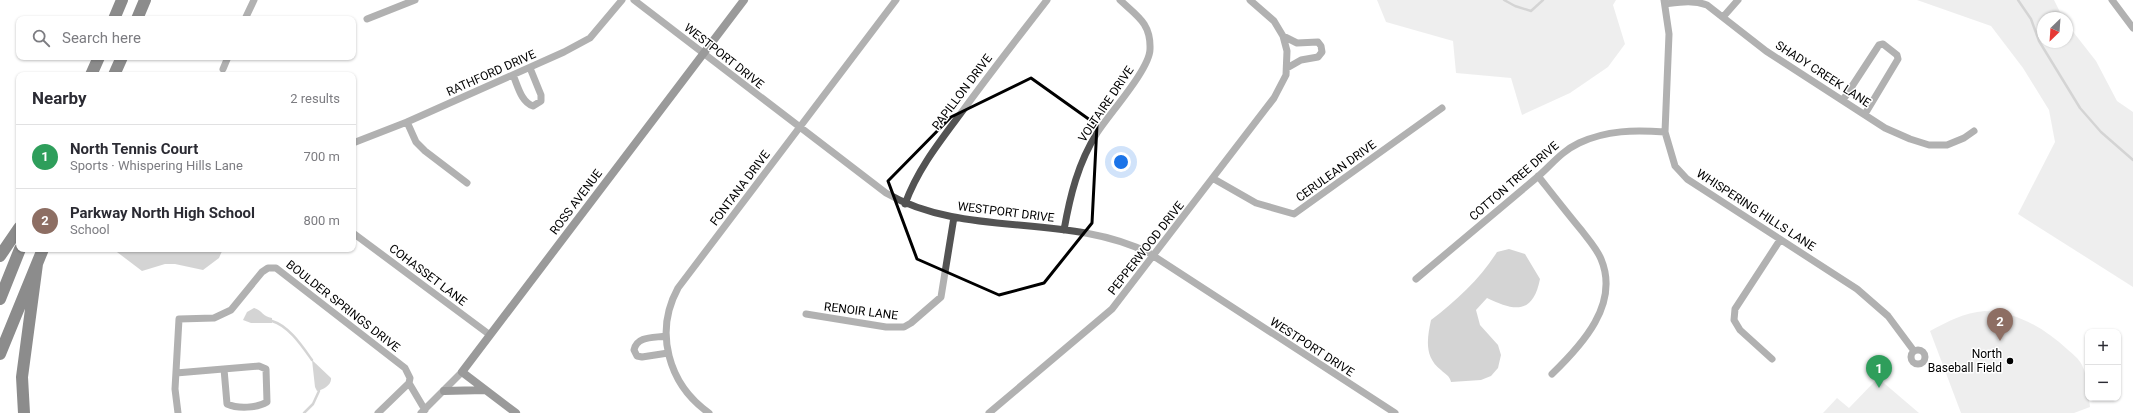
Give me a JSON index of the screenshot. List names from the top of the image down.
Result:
{
  "streets": {
    "street": [
      "WESTPORT DRIVE",
      "RATHFORD DRIVE",
      "SHADY CREEK LANE",
      "PAPILLON DRIVE",
      "VOLTAIRE DRIVE",
      "CERULEAN DRIVE",
      "COTTON TREE DRIVE",
      "FONTANA DRIVE",
      "ROSS AVENUE",
      "WHISPERING HILLS LANE",
      "PEPPERWOOD DRIVE",
      "COHASSET LANE",
      "BOULDER SPRINGS DRIVE",
      "RENOIR LANE"
    ]
  },
  "crossings": [
    ["WESTPORT DRIVE", "PAPILLON DRIVE"],
    ["WESTPORT DRIVE", "VOLTAIRE DRIVE"],
    ["WESTPORT DRIVE", "FONTANA DRIVE"],
    ["WESTPORT DRIVE", "ROSS AVENUE"],
    ["WESTPORT DRIVE", "PEPPERWOOD DRIVE"],
    ["WESTPORT DRIVE", "RENOIR LANE"],
    ["SHADY CREEK LANE", "WHISPERING HILLS LANE"],
    ["CERULEAN DRIVE", "PEPPERWOOD DRIVE"],
    ["COTTON TREE DRIVE", "WHISPERING HILLS LANE"],
    ["ROSS AVENUE", "COHASSET LANE"]
  ],
  "places": ["North Baseball Field"],
  "north": "bottom left",
  "page": {
    "search": "Search here",
    "heading": ["Nearby", "2 results"],
    "list": [
      {
        "mark": "1",
        "name": "North Tennis Court",
        "note": "Sports · Whispering Hills Lane",
        "value": "700 m"
      },
      {
        "mark": "2",
        "name": "Parkway North High School",
        "note": "School",
        "value": "800 m"
      }
    ],
    "pins": ["2", "1"],
    "map_buttons": ["+", "−"]
  }
}
